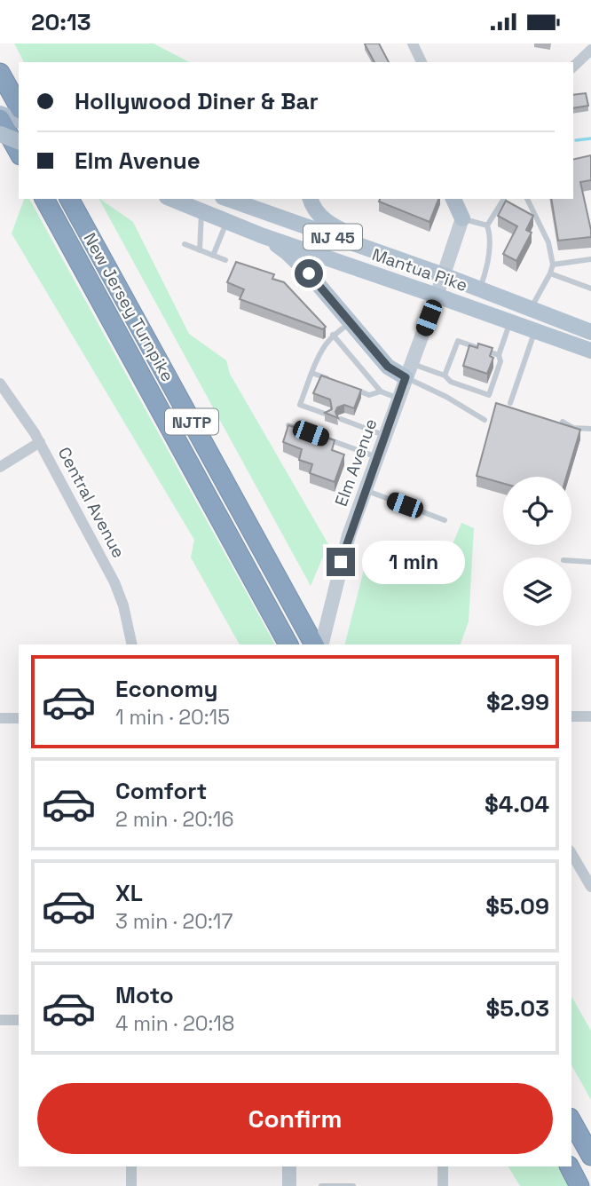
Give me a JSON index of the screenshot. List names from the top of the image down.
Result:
{
  "streets": {
    "highway": ["New Jersey Turnpike", "NJTP"],
    "main road": ["NJ 45", "Mantua Pike", "Elm Avenue"],
    "street": ["Central Avenue"]
  },
  "crossings": [
    ["Mantua Pike", "Elm Avenue"]
  ],
  "page": {
    "status": "20:13",
    "banner": ["Hollywood Diner & Bar", "Elm Avenue"],
    "bubble": "1 min",
    "list": [
      {
        "name": "Economy",
        "note": "1 min · 20:15",
        "value": "$2.99"
      },
      {
        "name": "Comfort",
        "note": "2 min · 20:16",
        "value": "$4.04"
      },
      {
        "name": "XL",
        "note": "3 min · 20:17",
        "value": "$5.09"
      },
      {
        "name": "Moto",
        "note": "4 min · 20:18",
        "value": "$5.03"
      }
    ],
    "buttons": "Confirm"
  }
}
